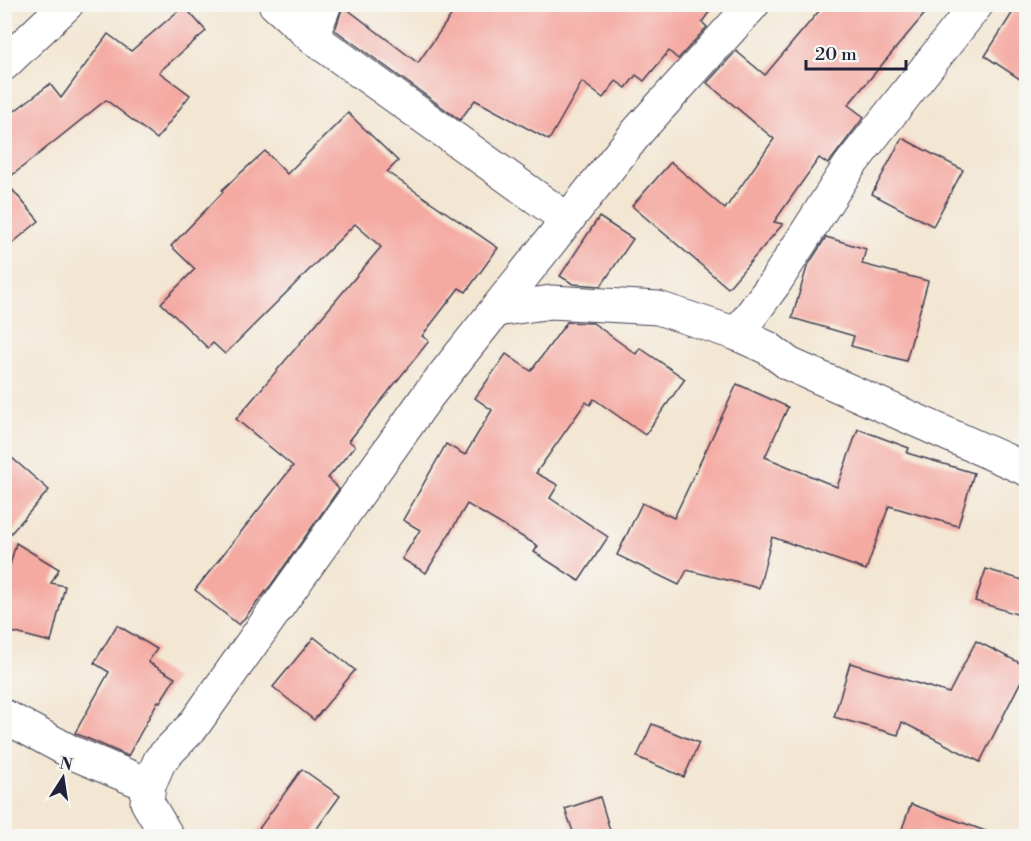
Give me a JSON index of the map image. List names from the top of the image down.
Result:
{
  "scale_bar": "20 m",
  "north": "top"
}
